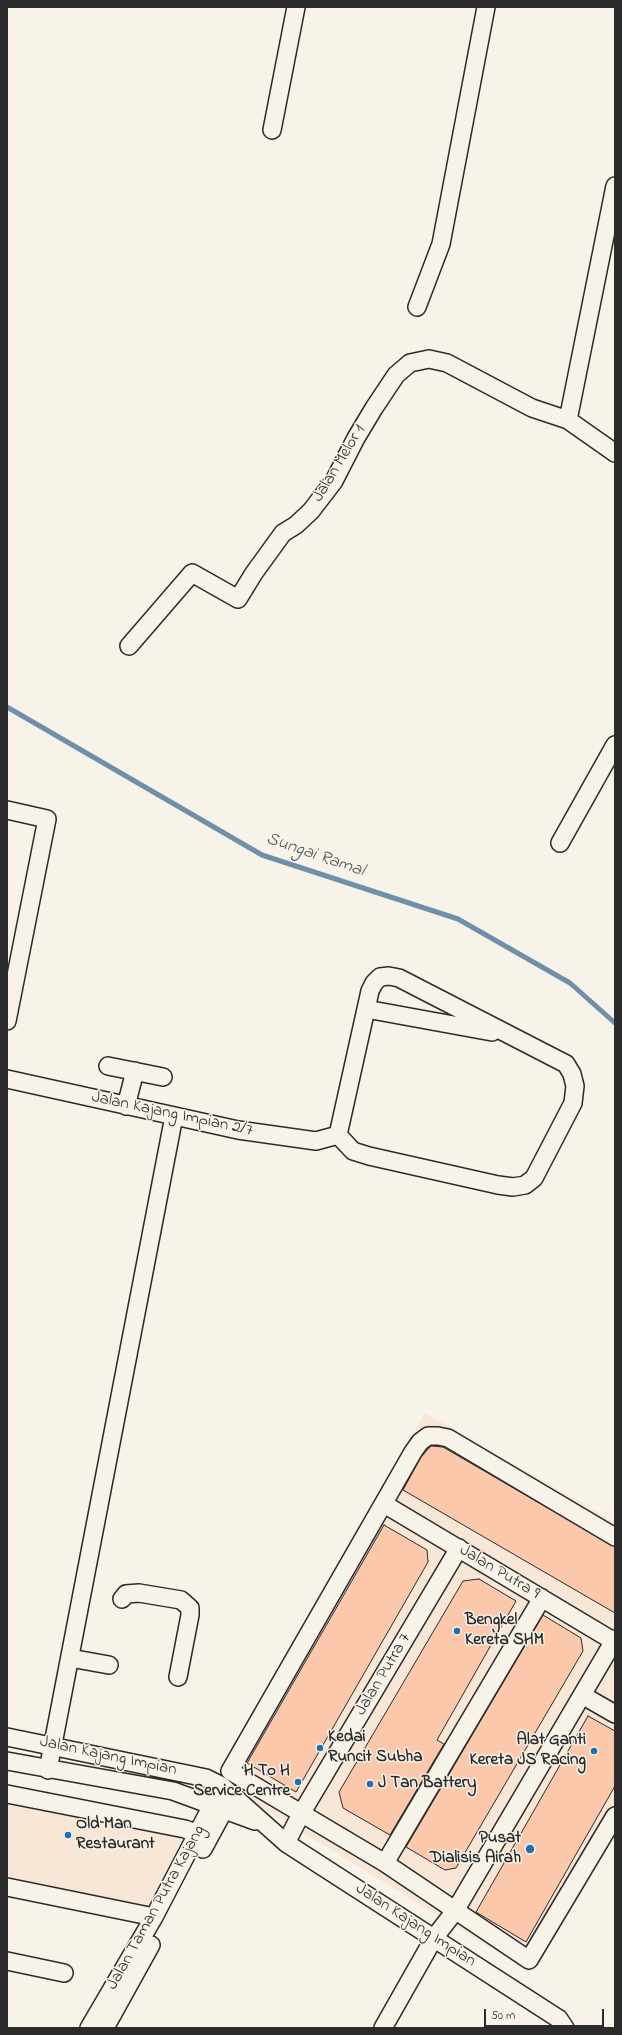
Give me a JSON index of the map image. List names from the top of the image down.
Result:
{
  "streets": {
    "street": [
      "Jalan Melor 1",
      "Jalan Kajang Impian 2/7",
      "Jalan Putra 9",
      "Jalan Putra 7",
      "Jalan Kajang Impian",
      "Jalan Taman Putra Kajang"
    ]
  },
  "crossings": [
    ["Jalan Putra 9", "Jalan Putra 7"],
    ["Jalan Putra 7", "Jalan Kajang Impian"],
    ["Jalan Kajang Impian", "Jalan Taman Putra Kajang"]
  ],
  "water": ["Sungai Ramal"],
  "places": [
    "Bengkel Kereta SHM",
    "Kedai Runcit Subha",
    "Alat Ganti Kereta JS Racing",
    "H To H Service Centre",
    "J Tan Battery",
    "Old Man Restaurant",
    "Pusat Dialisis Airah"
  ],
  "scale_bar": "50 m"
}
